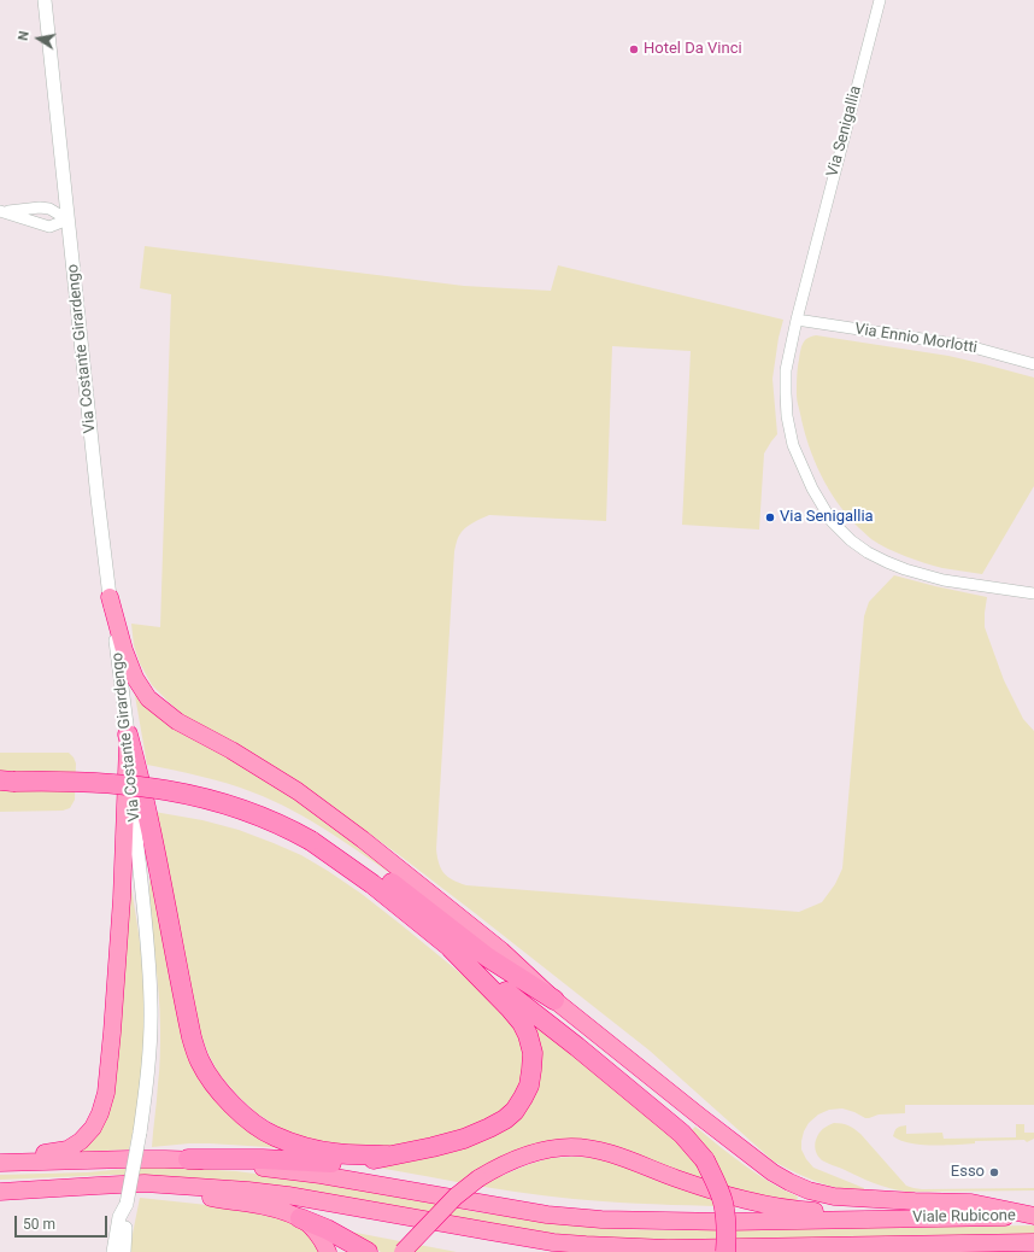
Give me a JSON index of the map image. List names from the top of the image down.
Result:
{
  "streets": {
    "highway": ["Viale Rubicone"],
    "street": ["Via Senigallia", "Via Ennio Morlotti", "Via Costante Girardengo"]
  },
  "crossings": [
    ["Via Senigallia", "Via Ennio Morlotti"]
  ],
  "places": ["Hotel Da Vinci", "Via Senigallia", "Esso"],
  "scale_bar": "50 m",
  "north": "left"
}
